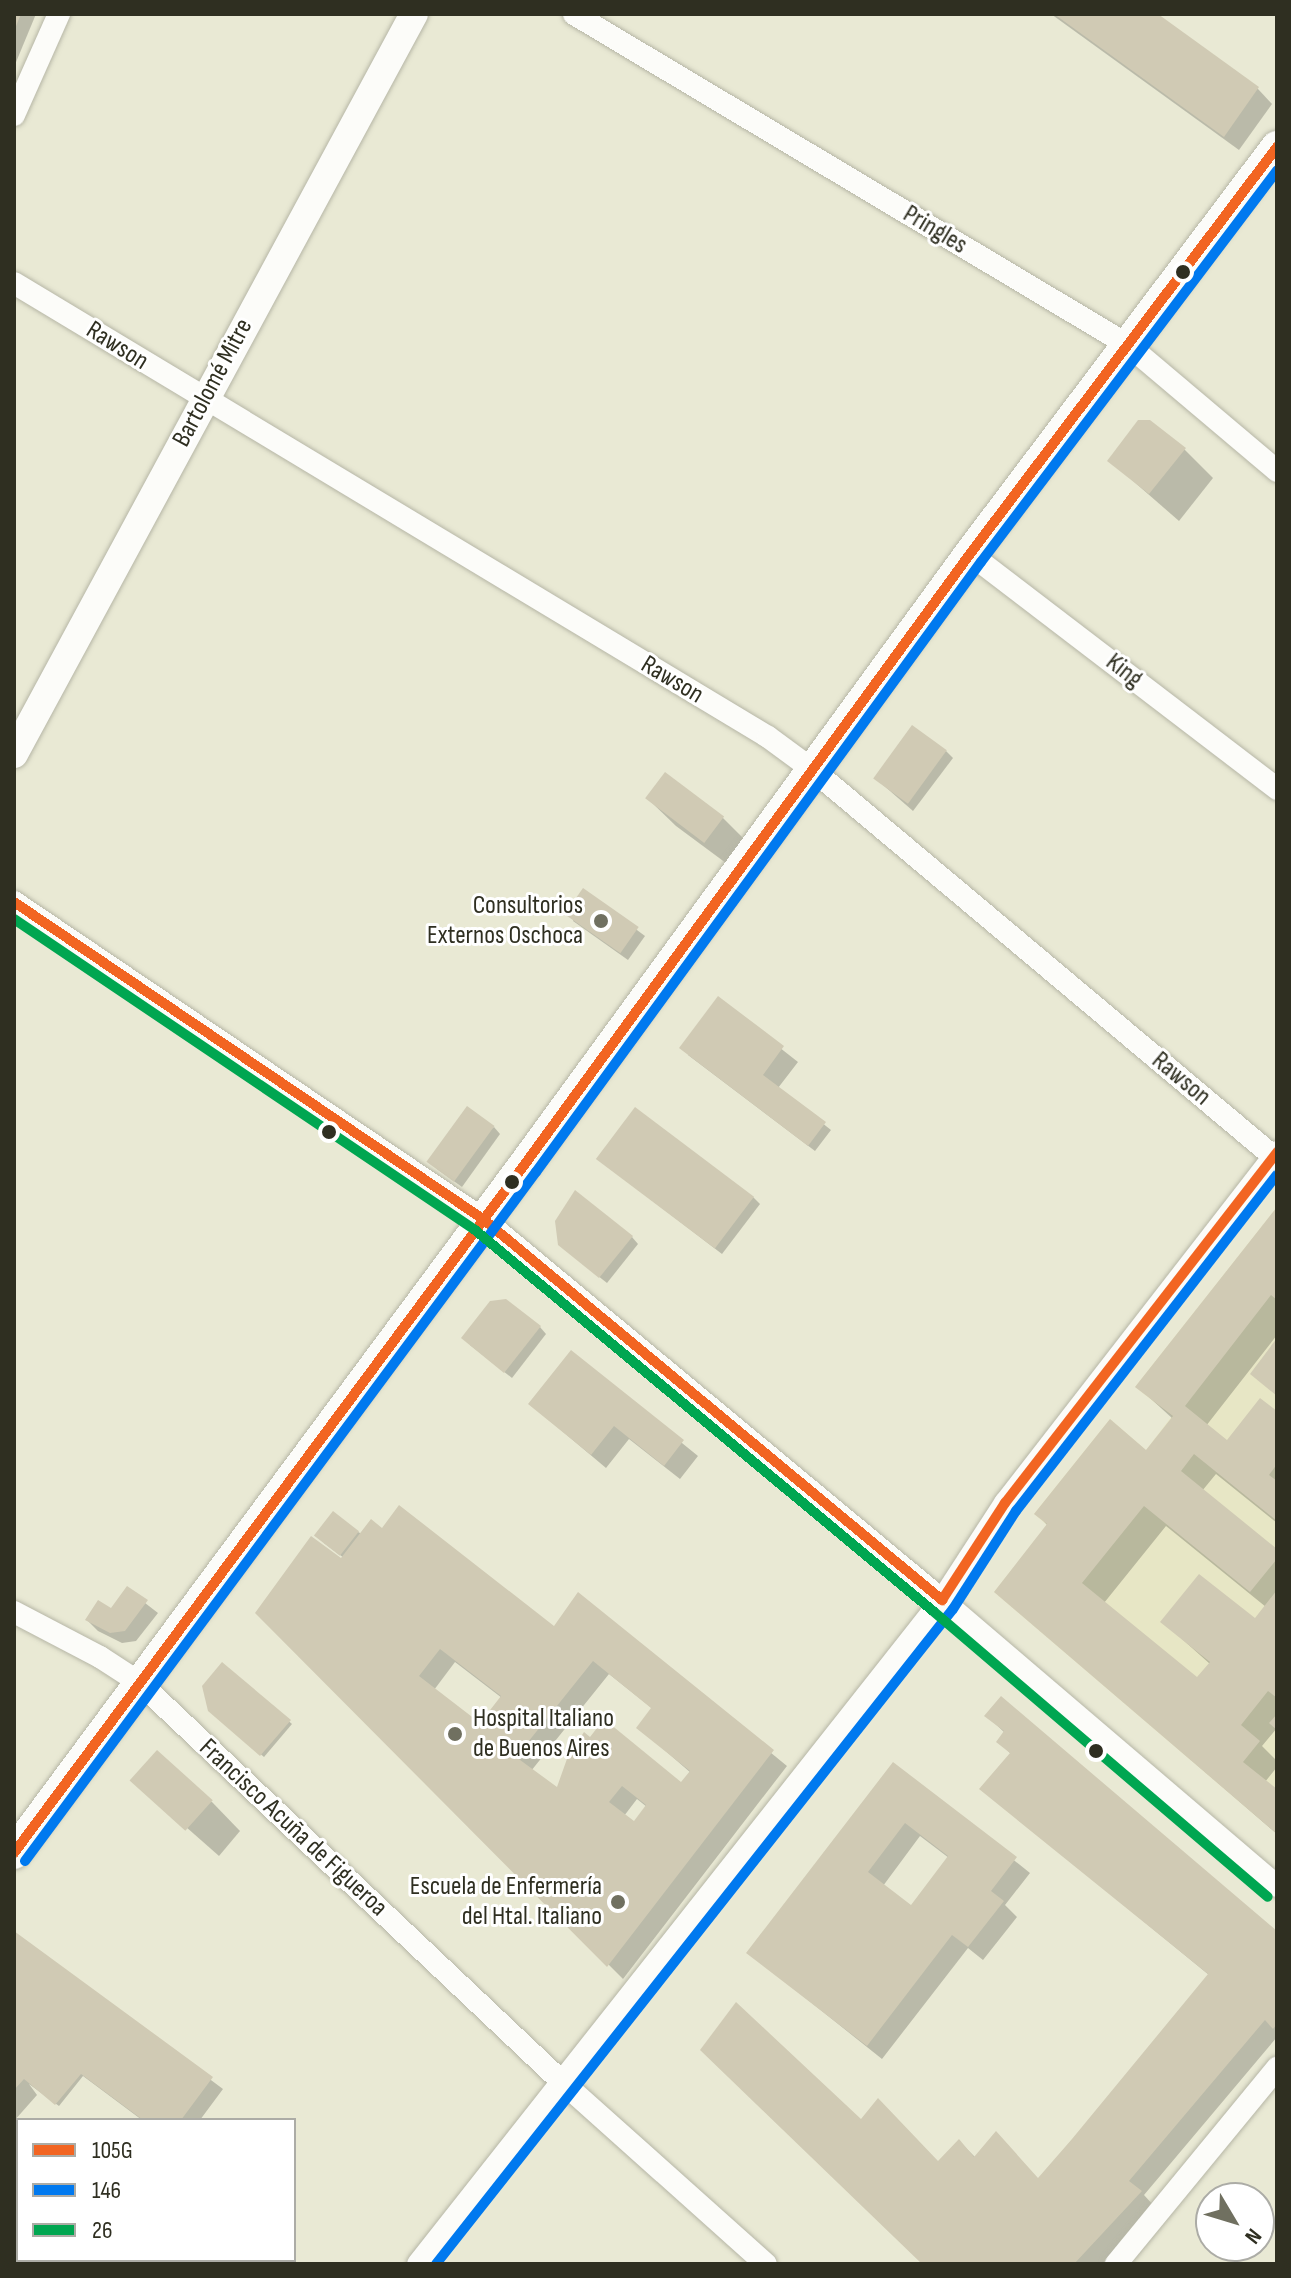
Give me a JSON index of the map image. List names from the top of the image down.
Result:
{
  "streets": {
    "street": [
      "Pringles",
      "Rawson",
      "Bartolomé Mitre",
      "King",
      "Francisco Acuña de Figueroa"
    ]
  },
  "crossings": [
    ["Rawson", "Bartolomé Mitre"]
  ],
  "places": ["Consultorios Externos Oschoca", "Hospital Italiano de Buenos Aires", "Escuela de Enfermería del Htal. Italiano"],
  "lines": ["transit line 105G", "transit line 146", "transit line 26"],
  "legend": ["105G", "146", "26"],
  "north": "bottom right"
}
